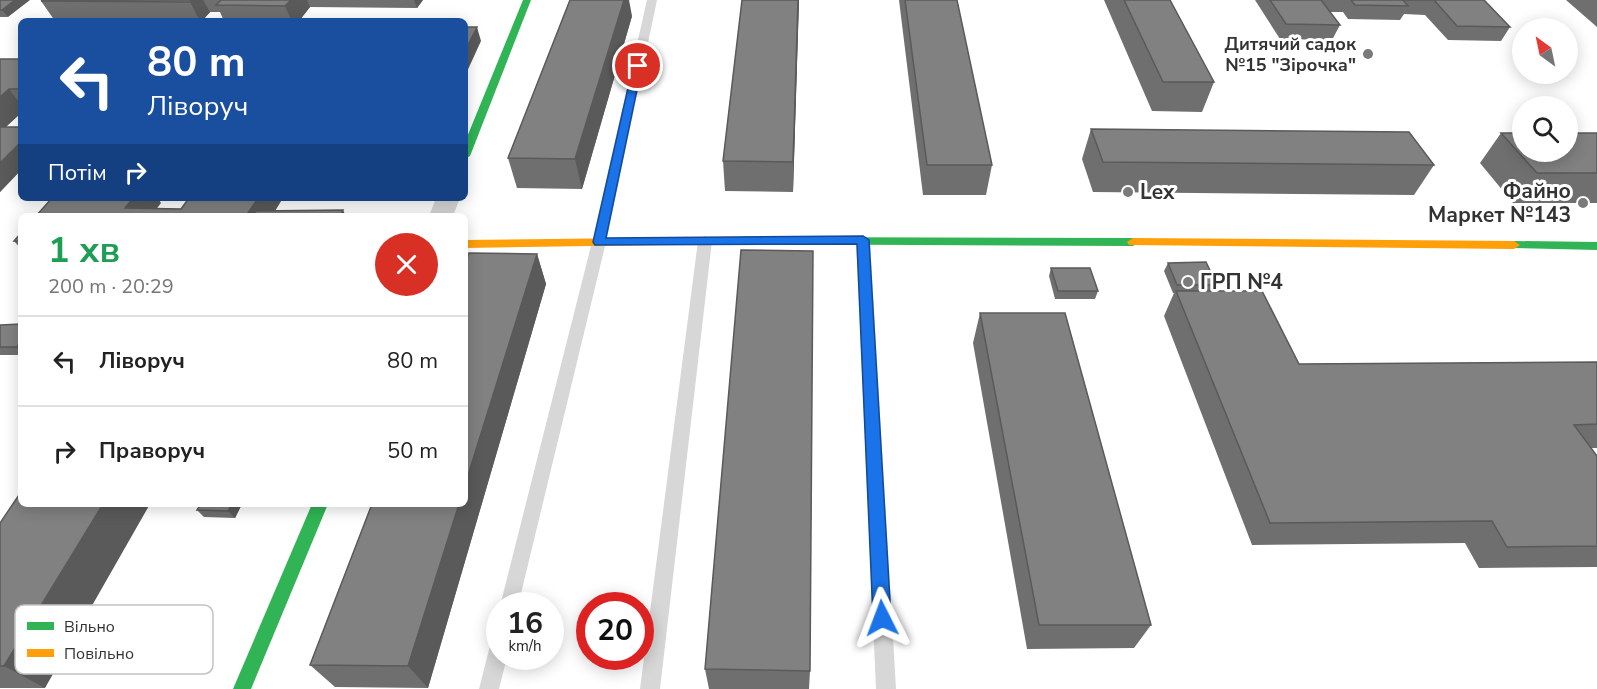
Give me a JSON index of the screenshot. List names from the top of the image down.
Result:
{
  "places": [
    "Дитячий садок №15 \"Зірочка\"",
    "Lex",
    "Файно Маркет №143",
    "ГРП №4"
  ],
  "legend": ["Вільно", "Повільно"],
  "north": "top left",
  "page": {
    "turn": ["80 m", "Ліворуч"],
    "then": "Потім",
    "heading": ["1 хв", "200 m · 20:29"],
    "list": [
      {
        "name": "Ліворуч",
        "value": "80 m"
      },
      {
        "name": "Праворуч",
        "value": "50 m"
      }
    ],
    "speed": "16 km/h",
    "limit": "20"
  }
}
